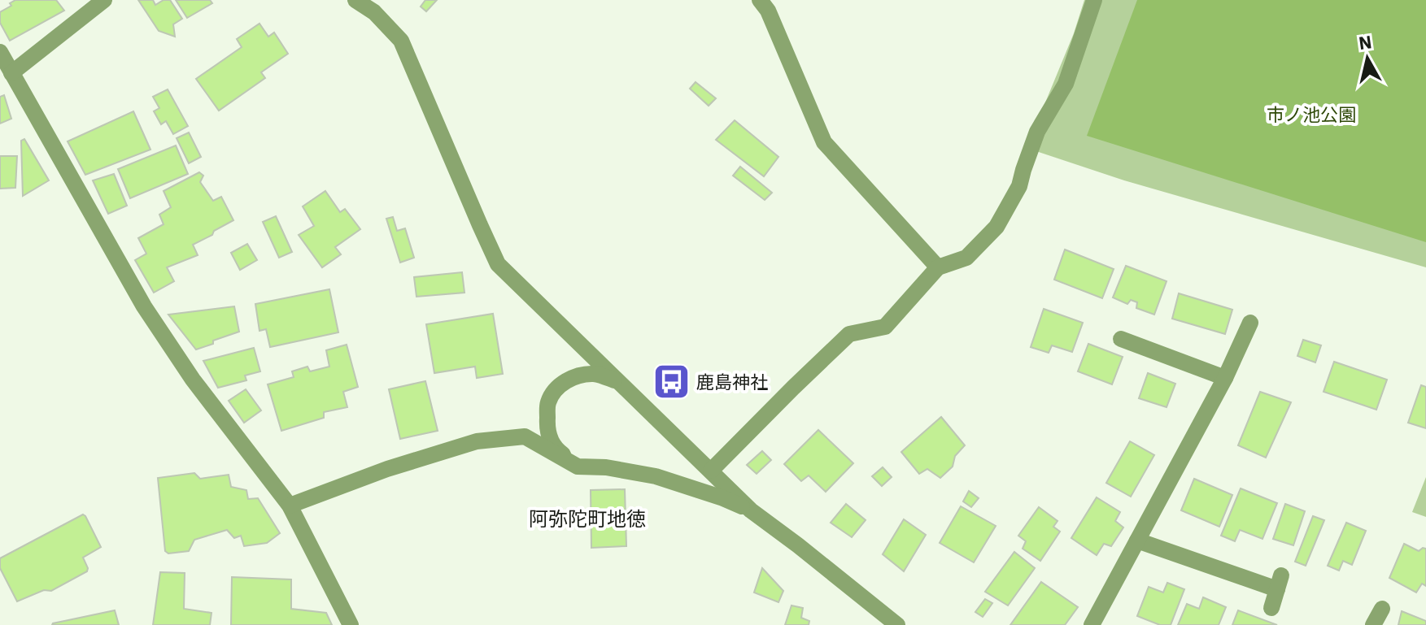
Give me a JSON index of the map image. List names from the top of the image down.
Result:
{
  "districts": ["阿弥陀町地徳"],
  "parks": ["市ノ池公園"],
  "places": {
    "bus stop": ["鹿島神社"]
  },
  "north": "top"
}
